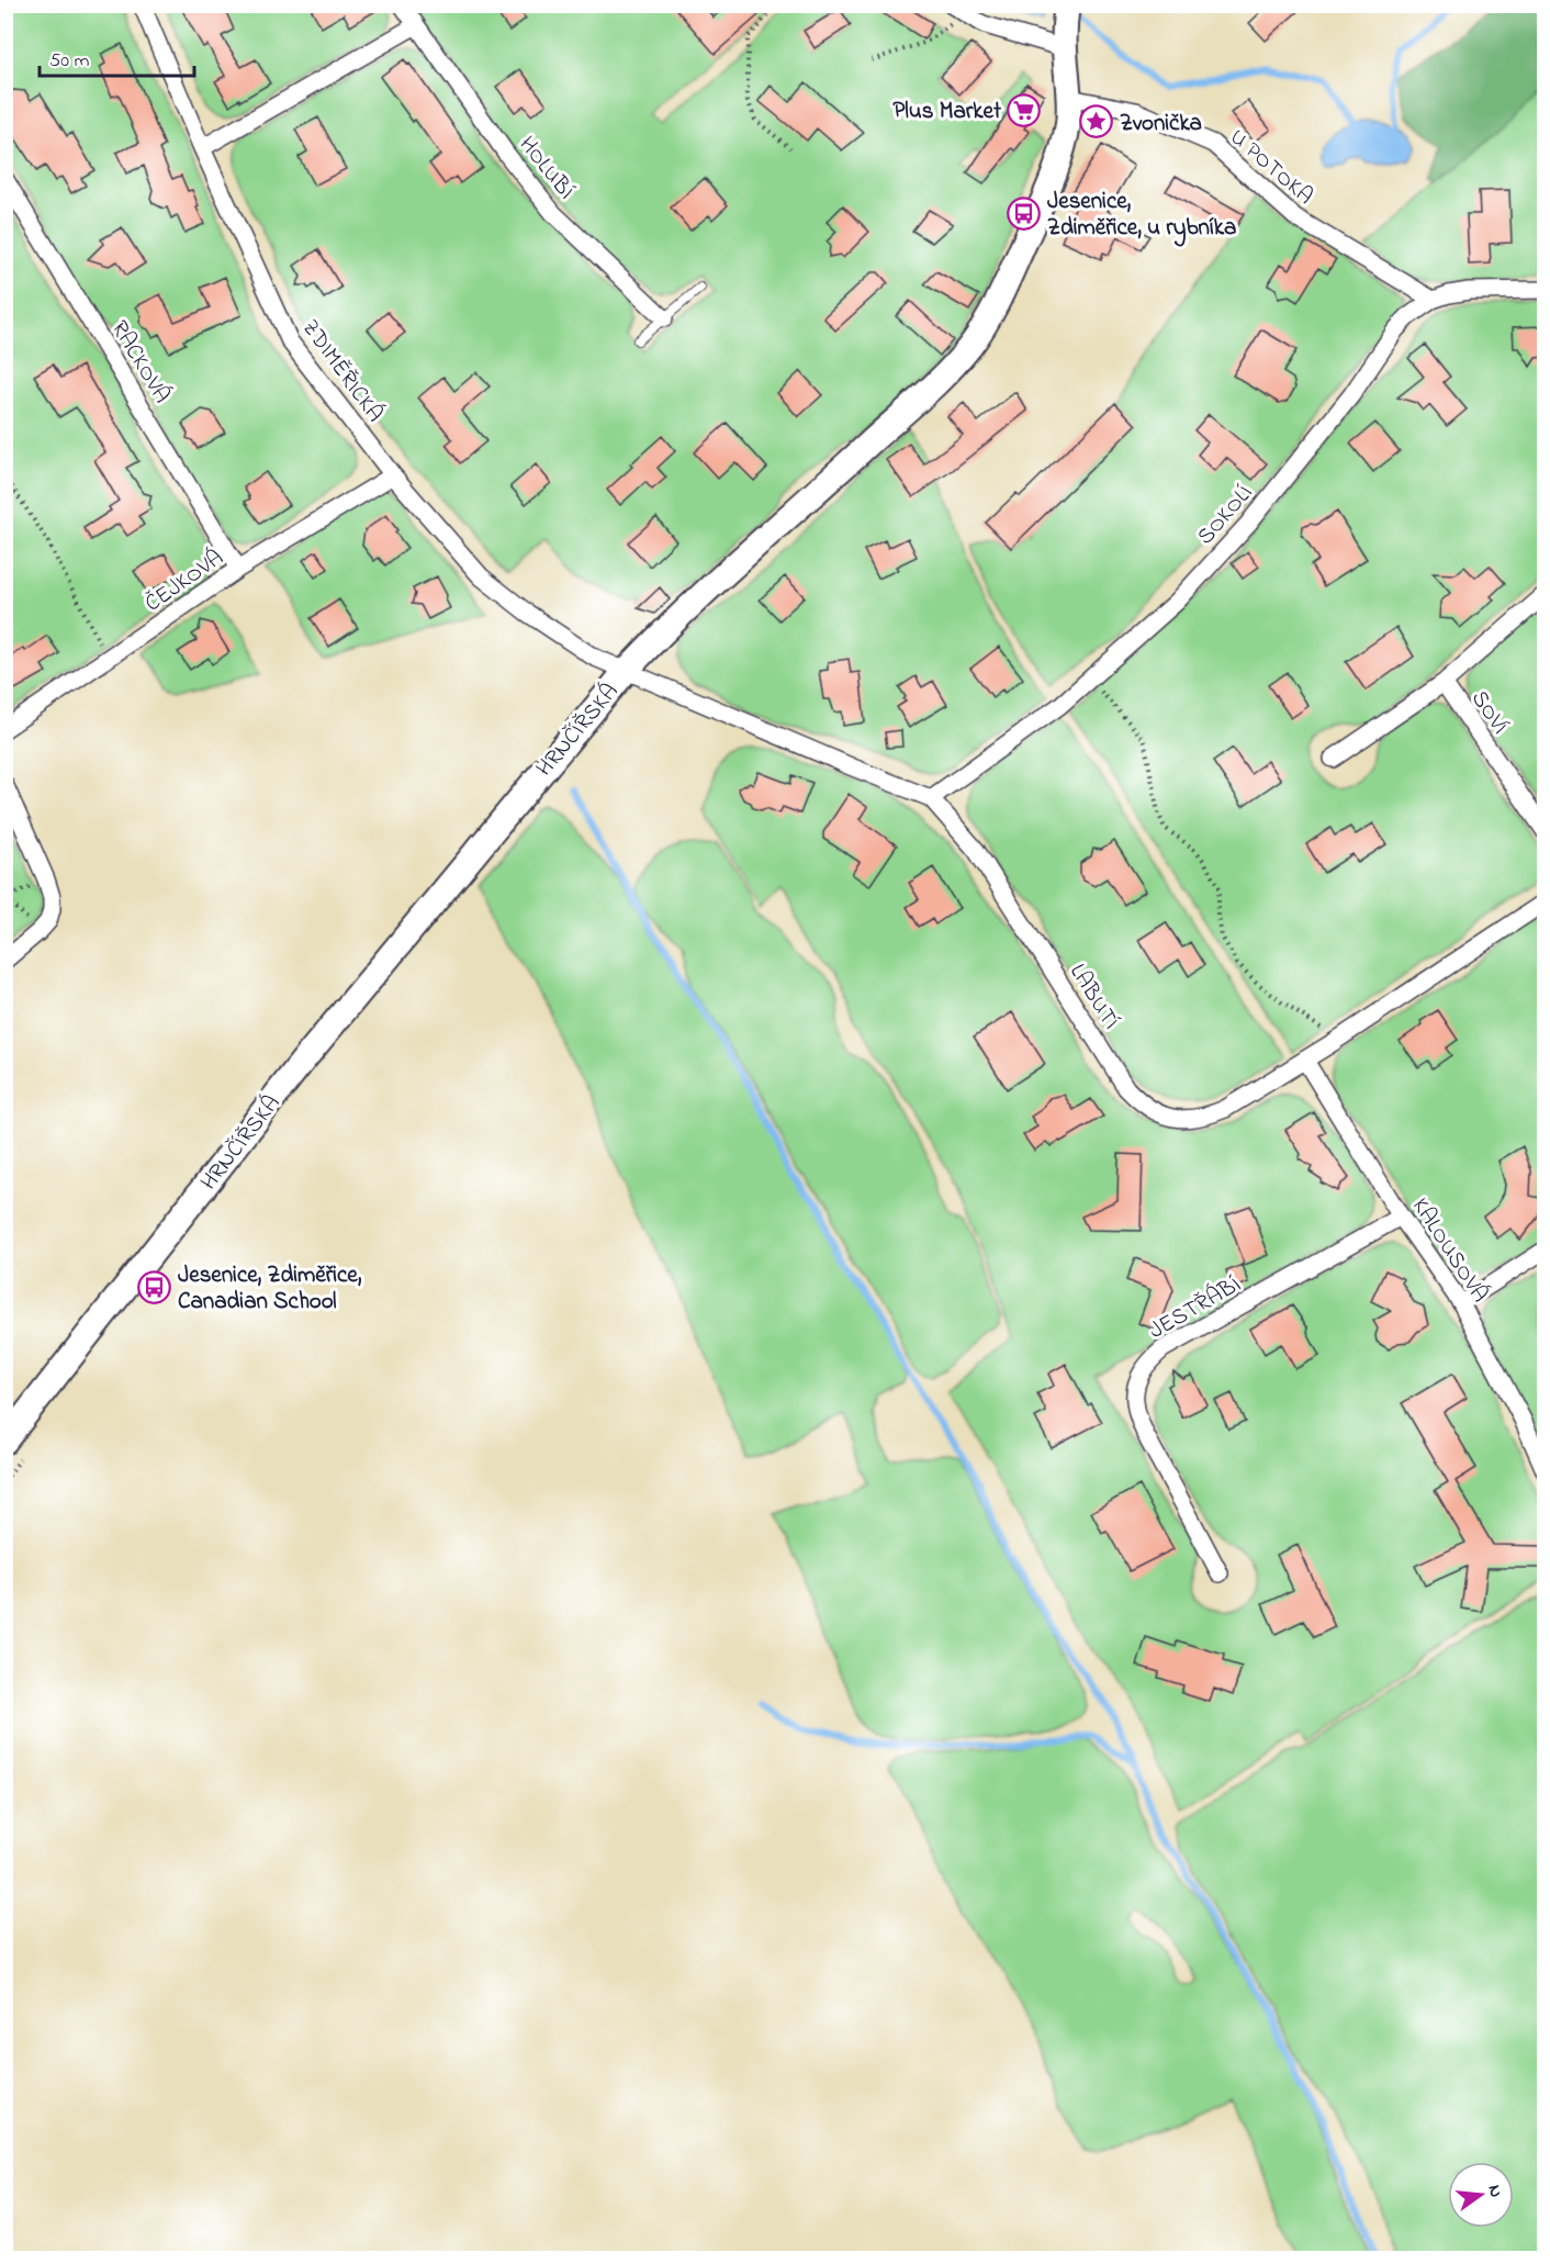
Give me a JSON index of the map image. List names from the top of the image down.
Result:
{
  "streets": {
    "street": [
      "U POTOKA",
      "HOLUBÍ",
      "RACKOVÁ",
      "ZDIMĚŘICKÁ",
      "SOKOLÍ",
      "ČEJKOVÁ",
      "SOVÍ",
      "HRNČÍŘSKÁ",
      "LABUTÍ",
      "KALOUSOVÁ",
      "JESTŘÁBÍ"
    ]
  },
  "crossings": [
    ["U POTOKA", "SOKOLÍ"],
    ["U POTOKA", "HRNČÍŘSKÁ"],
    ["RACKOVÁ", "ČEJKOVÁ"],
    ["ZDIMĚŘICKÁ", "ČEJKOVÁ"],
    ["ZDIMĚŘICKÁ", "HRNČÍŘSKÁ"],
    ["ZDIMĚŘICKÁ", "LABUTÍ"],
    ["SOKOLÍ", "LABUTÍ"],
    ["HRNČÍŘSKÁ", "LABUTÍ"],
    ["LABUTÍ", "KALOUSOVÁ"],
    ["KALOUSOVÁ", "JESTŘÁBÍ"]
  ],
  "places": {
    "supermarket": ["Plus Market"],
    "place": ["Zvonička"],
    "bus stop": ["Jesenice, Zdiměřice, u rybníka", "Jesenice, Zdiměřice, Canadian School"]
  },
  "scale_bar": "50 m",
  "north": "right"
}
